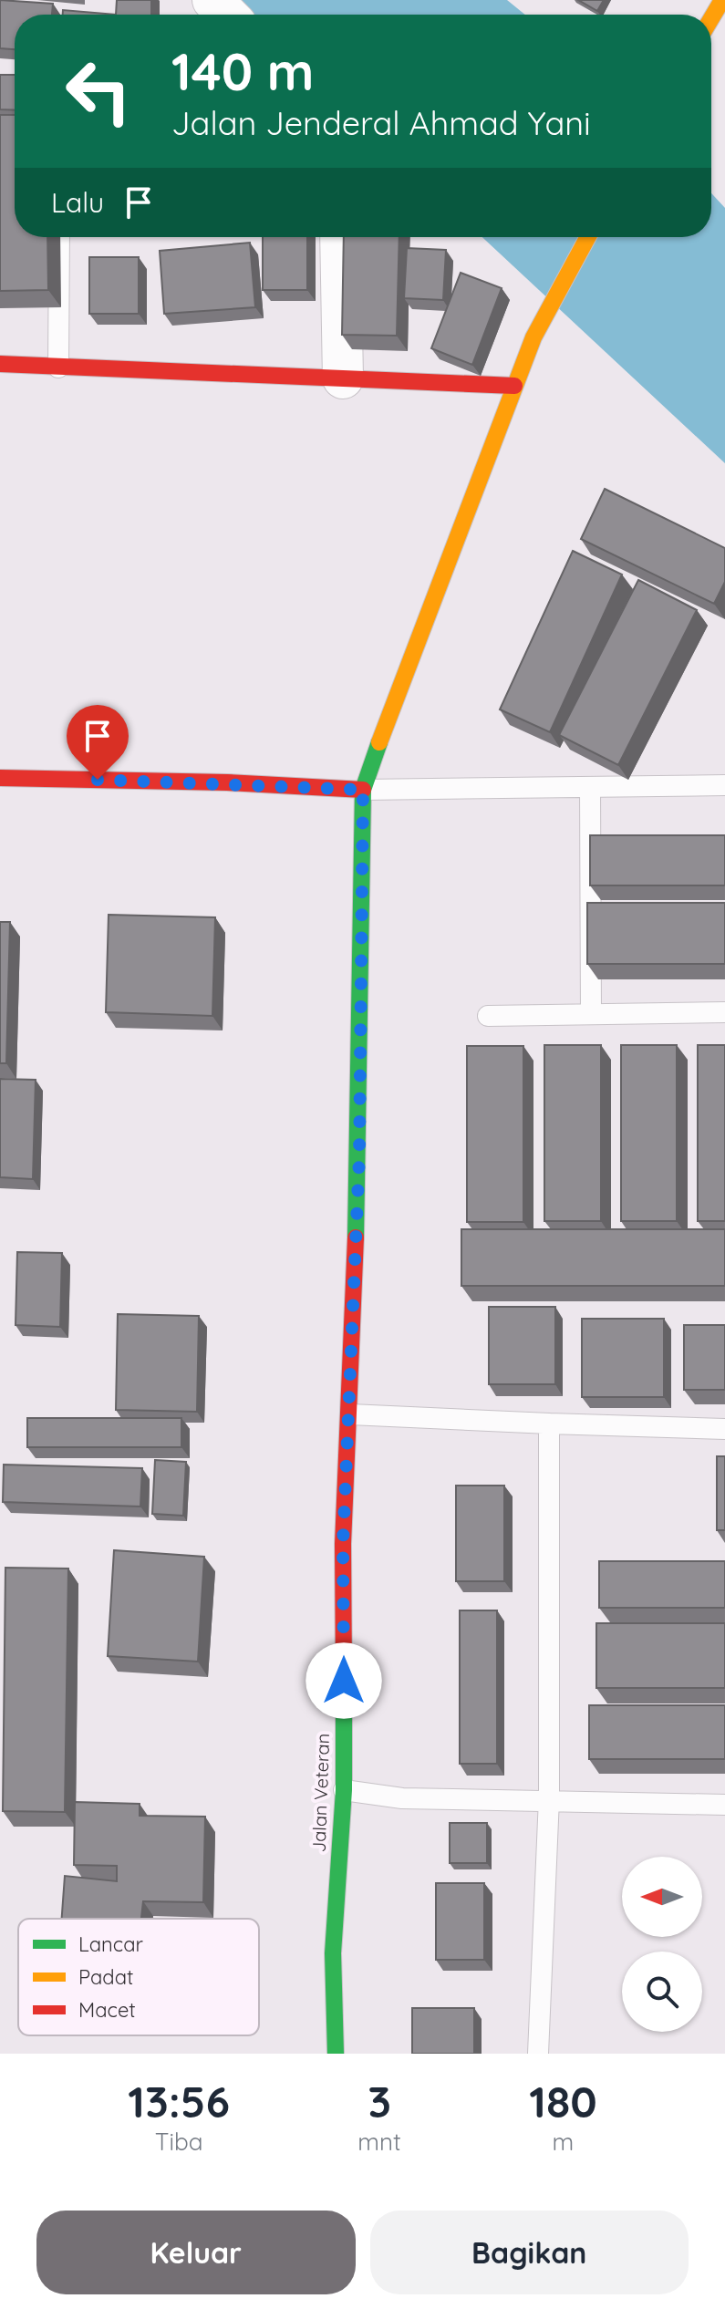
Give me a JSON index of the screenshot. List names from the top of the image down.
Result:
{
  "streets": {
    "main road": ["Jalan Veteran"]
  },
  "legend": ["Lancar", "Padat", "Macet"],
  "north": "left",
  "page": {
    "turn": ["140 m", "Jalan Jenderal Ahmad Yani"],
    "then": "Lalu",
    "eta": [
      "13:56",
      "Tiba",
      "3",
      "mnt",
      "180",
      "m"
    ],
    "buttons": ["Keluar", "Bagikan"]
  }
}
